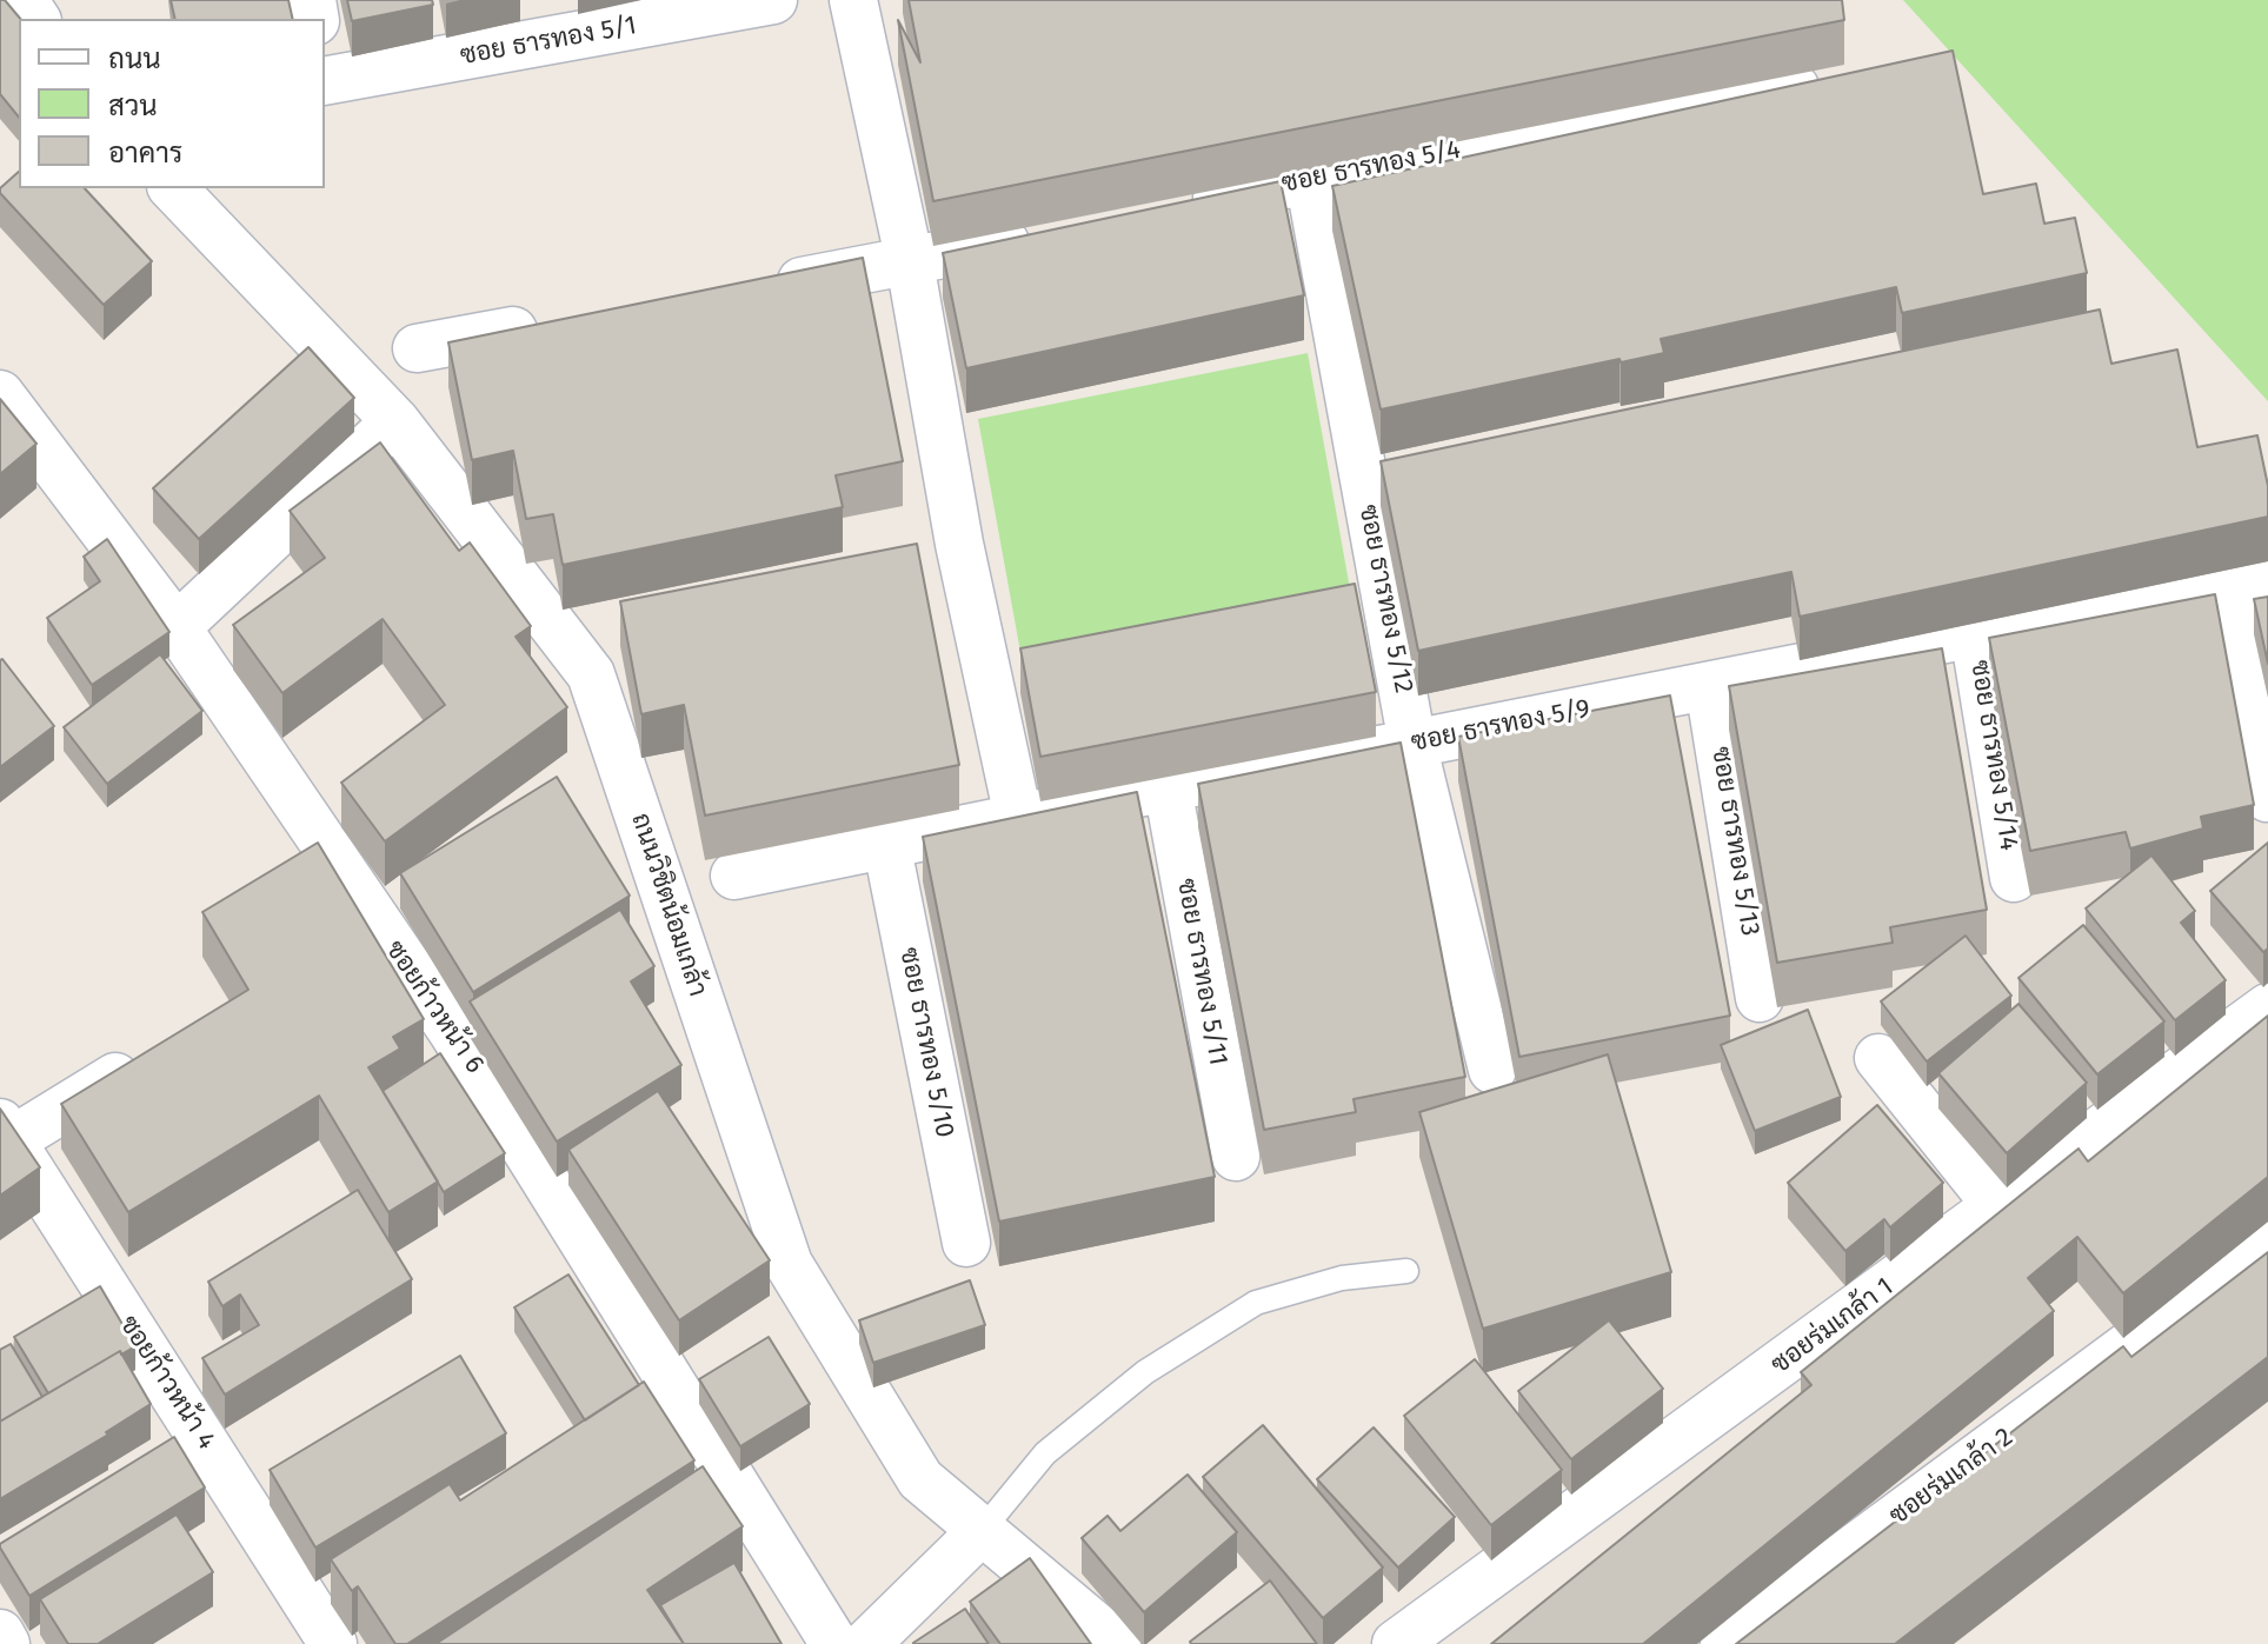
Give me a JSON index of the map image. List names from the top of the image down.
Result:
{
  "streets": {
    "street": [
      "ซอย ธารทอง 5/1",
      "ซอย ธารทอง 5/4",
      "ซอย ธารทอง 5/12",
      "ซอย ธารทอง 5/9",
      "ซอย ธารทอง 5/14",
      "ซอย ธารทอง 5/13",
      "ถนนวิชิตน้อมเกล้า",
      "ซอย ธารทอง 5/11",
      "ซอยก้าวหน้า 6",
      "ซอย ธารทอง 5/10",
      "ซอยร่มเกล้า 1",
      "ซอยก้าวหน้า 4",
      "ซอยร่มเกล้า 2"
    ]
  },
  "crossings": [
    ["ซอย ธารทอง 5/4", "ซอย ธารทอง 5/12"],
    ["ซอย ธารทอง 5/12", "ซอย ธารทอง 5/9"],
    ["ซอย ธารทอง 5/9", "ซอย ธารทอง 5/14"],
    ["ซอย ธารทอง 5/9", "ซอย ธารทอง 5/13"],
    ["ซอย ธารทอง 5/9", "ซอย ธารทอง 5/11"],
    ["ซอย ธารทอง 5/9", "ซอย ธารทอง 5/10"]
  ],
  "legend": ["ถนน", "สวน", "อาคาร"]
}
